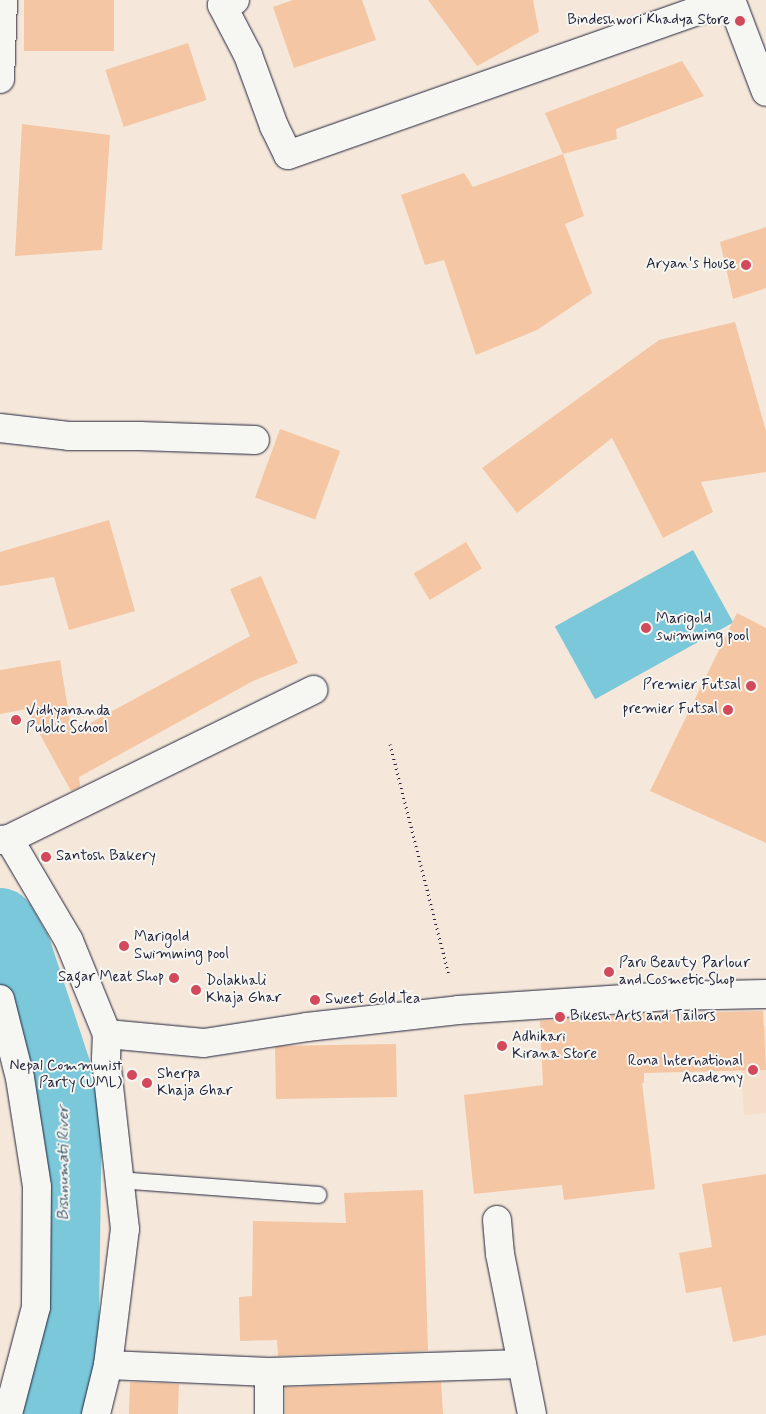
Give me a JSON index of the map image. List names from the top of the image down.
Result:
{
  "water": ["Bishnumati River"],
  "places": [
    "Bindeshwori Khadya Store",
    "Aryan's House",
    "Marigold swimming pool",
    "Premier Futsal",
    "premier Futsal",
    "Vidhyananda Public School",
    "Santosh Bakery",
    "Marigold Swimming pool",
    "Paru Beauty Parlour and Cosmetic Shop",
    "Sagar Meat Shop",
    "Dolakhali Khaja Ghar",
    "Sweet Gold Tea",
    "Bikesh Arts and Tailors",
    "Adhikari Kirana Store",
    "Rona International Academy",
    "Nepal Communist Party (UML)",
    "Sherpa Khaja Ghar"
  ]
}
